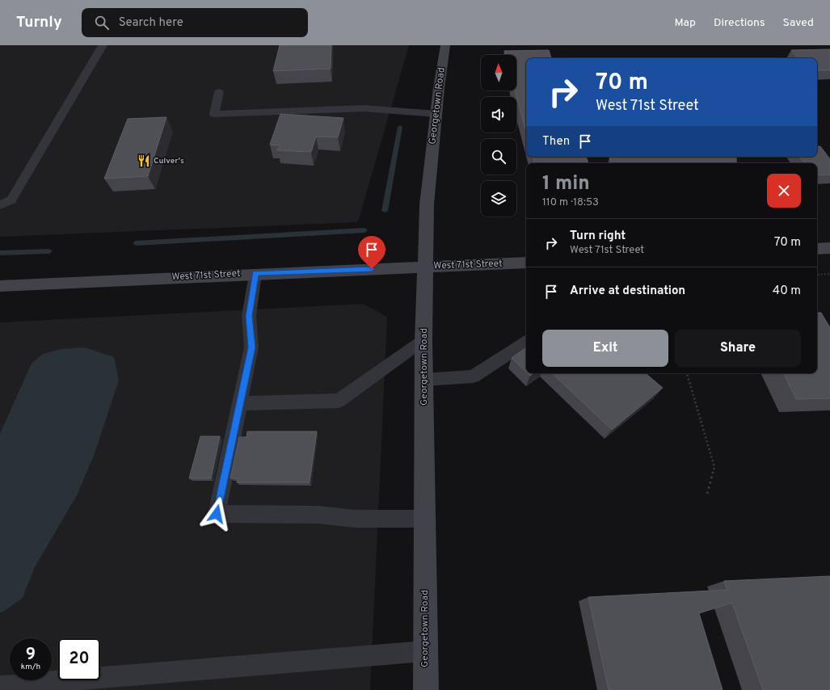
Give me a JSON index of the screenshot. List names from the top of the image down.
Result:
{
  "streets": {
    "main road": ["Georgetown Road", "West 71st Street"]
  },
  "crossings": [
    ["Georgetown Road", "West 71st Street"]
  ],
  "places": {
    "restaurant": ["Culver's"]
  },
  "north": "top",
  "page": {
    "header": "Turnly",
    "search": "Search here",
    "nav": ["Map", "Directions", "Saved"],
    "turn": ["70 m", "West 71st Street"],
    "then": "Then",
    "heading": ["1 min", "110 m · 18:53"],
    "list": [
      {
        "name": "Turn right",
        "note": "West 71st Street",
        "value": "70 m"
      },
      {
        "name": "Arrive at destination",
        "value": "40 m"
      }
    ],
    "buttons": ["Exit", "Share"],
    "speed": "9 km/h",
    "limit": "20"
  }
}
